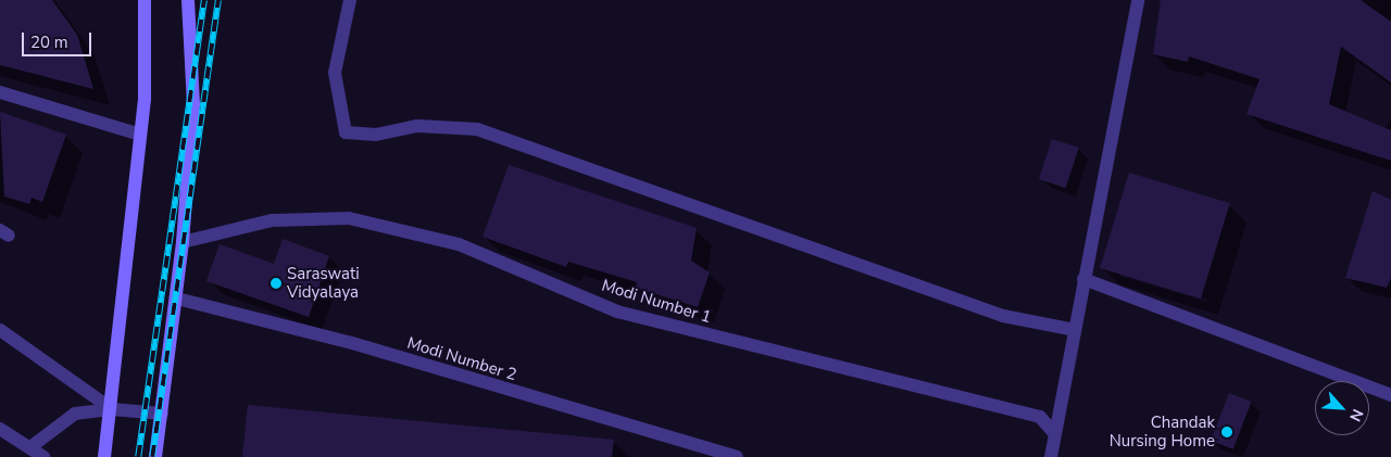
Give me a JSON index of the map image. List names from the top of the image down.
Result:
{
  "streets": {
    "street": ["Modi Number 1", "Modi Number 2"]
  },
  "places": ["Saraswati Vidyalaya", "Chandak Nursing Home"],
  "scale_bar": "20 m",
  "north": "bottom right"
}
